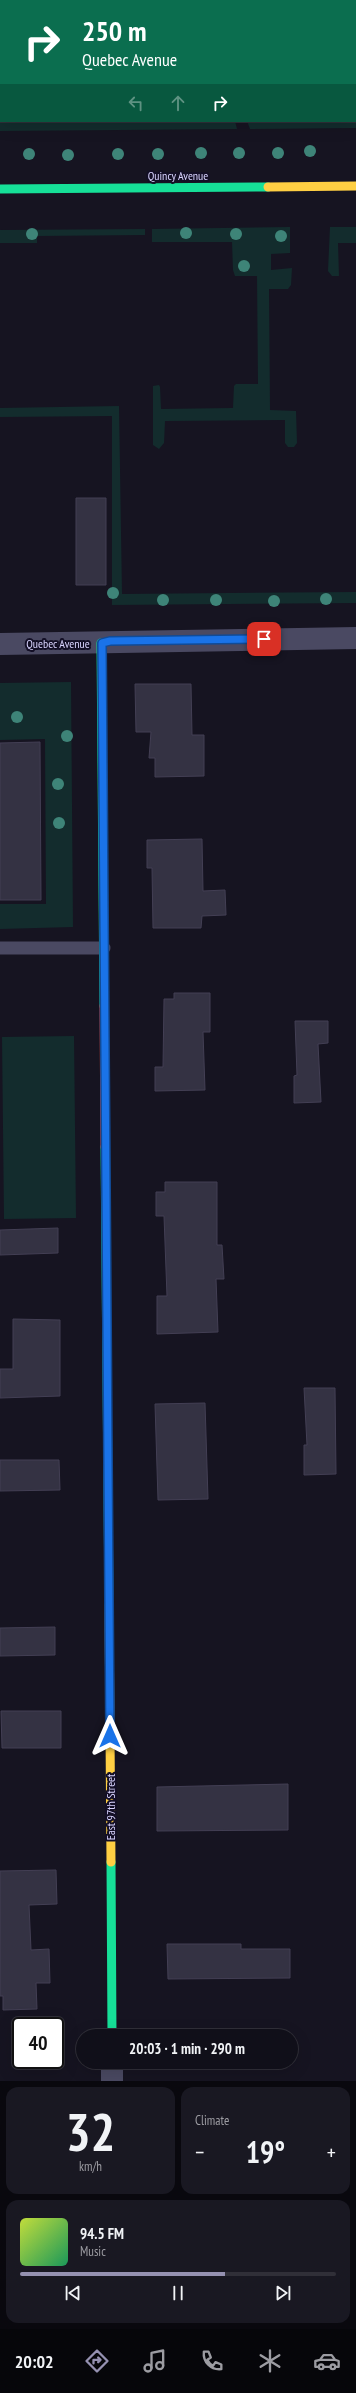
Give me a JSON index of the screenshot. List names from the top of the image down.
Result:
{
  "streets": {
    "street": ["Quincy Avenue", "Quebec Avenue", "East 97th Street"]
  },
  "crossings": [
    ["Quebec Avenue", "East 97th Street"]
  ],
  "page": {
    "turn": ["250 m", "Quebec Avenue"],
    "limit": "40",
    "trip": "20:03 · 1 min · 290 m",
    "tile": [
      ["32", "km/h"],
      "Climate"
    ],
    "heat": ["−", "19°", "+"],
    "song": ["94.5 FM", "Music"],
    "tabs": "20:02"
  }
}
